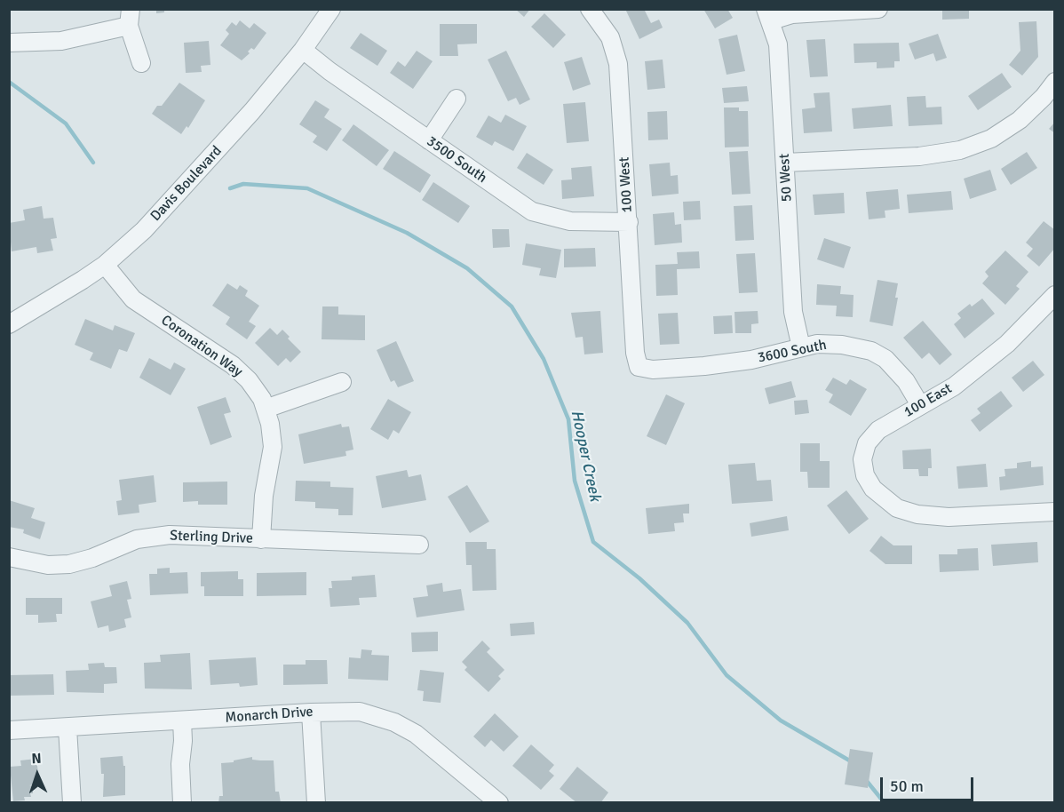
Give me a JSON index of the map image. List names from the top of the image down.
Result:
{
  "streets": {
    "street": [
      "3500 South",
      "50 West",
      "Davis Boulevard",
      "100 West",
      "Coronation Way",
      "3600 South",
      "100 East",
      "Sterling Drive",
      "Monarch Drive"
    ]
  },
  "crossings": [
    ["3500 South", "Davis Boulevard"],
    ["3500 South", "100 West"],
    ["50 West", "3600 South"],
    ["Davis Boulevard", "Coronation Way"],
    ["100 West", "3600 South"],
    ["Coronation Way", "Sterling Drive"],
    ["3600 South", "100 East"]
  ],
  "water": ["Hooper Creek"],
  "scale_bar": "50 m",
  "north": "top"
}
